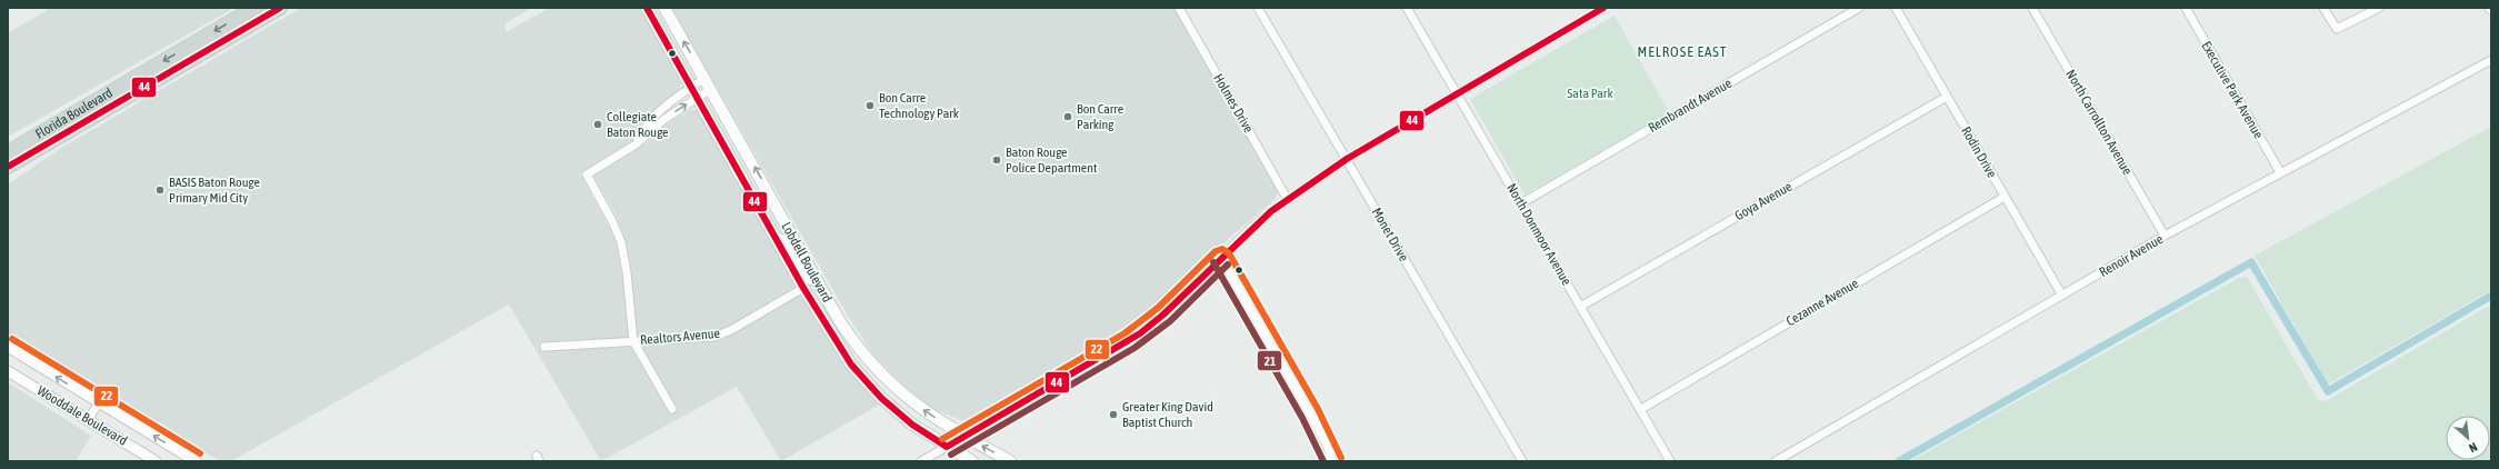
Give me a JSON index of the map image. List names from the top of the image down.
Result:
{
  "streets": {
    "main road": ["Florida Boulevard", "Lobdell Boulevard"],
    "street": [
      "Executive Park Avenue",
      "Holmes Drive",
      "Rembrandt Avenue",
      "North Carrollton Avenue",
      "Rodin Drive",
      "Goya Avenue",
      "Monet Drive",
      "North Donmoor Avenue",
      "Renoir Avenue",
      "Cezanne Avenue",
      "Realtors Avenue",
      "Wooddale Boulevard"
    ]
  },
  "crossings": [
    ["Executive Park Avenue", "Renoir Avenue"],
    ["Rembrandt Avenue", "North Donmoor Avenue"],
    ["North Carrollton Avenue", "Renoir Avenue"],
    ["Rodin Drive", "Goya Avenue"],
    ["Rodin Drive", "Renoir Avenue"],
    ["Rodin Drive", "Cezanne Avenue"],
    ["Goya Avenue", "North Donmoor Avenue"],
    ["North Donmoor Avenue", "Cezanne Avenue"],
    ["Lobdell Boulevard", "Realtors Avenue"]
  ],
  "districts": ["MELROSE EAST"],
  "parks": ["Sata Park"],
  "places": [
    "Bon Carre Technology Park",
    "Bon Carre Parking",
    "Collegiate Baton Rouge",
    "Baton Rouge Police Department",
    "BASIS Baton Rouge Primary Mid City",
    "Greater King David Baptist Church"
  ],
  "lines": ["transit line 44", "transit line 22", "transit line 21"],
  "north": "bottom right"
}
